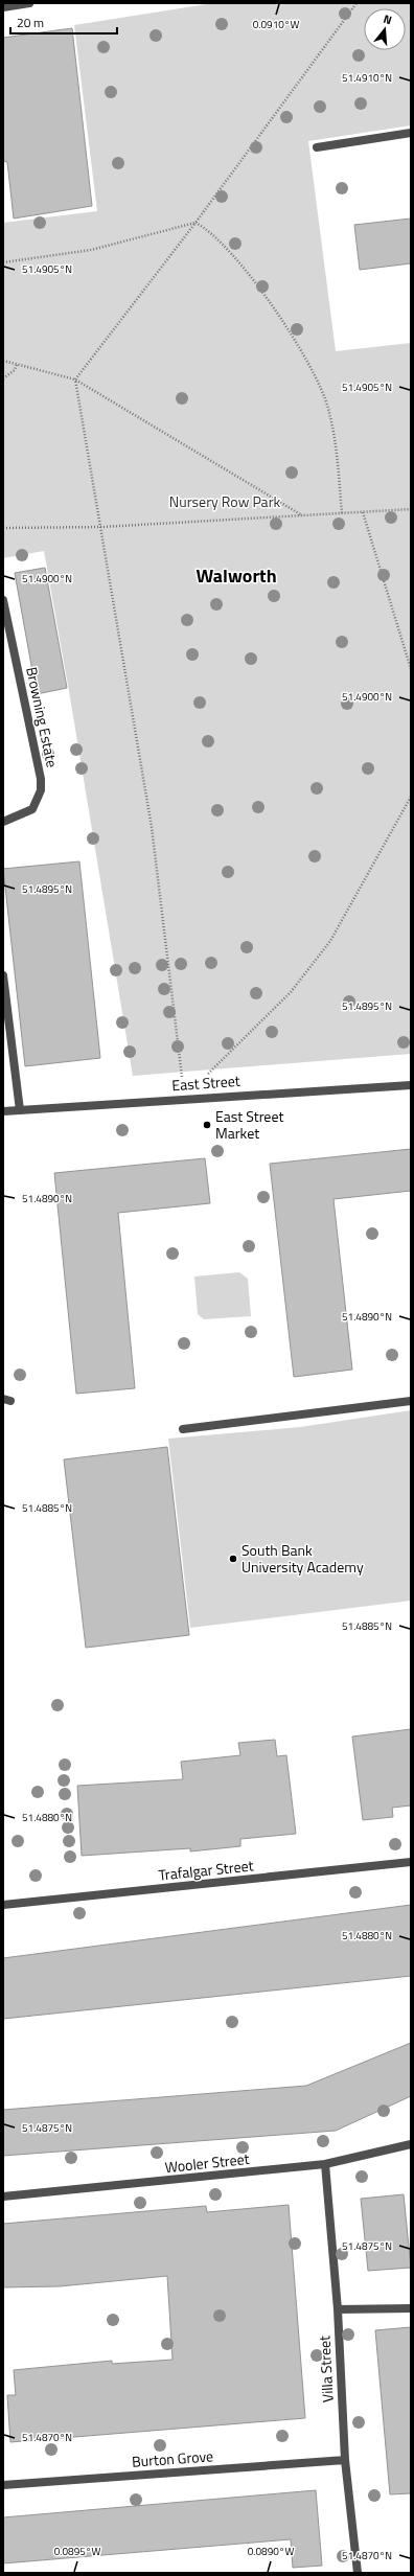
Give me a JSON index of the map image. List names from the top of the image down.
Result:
{
  "streets": {
    "street": [
      "Browning Estate",
      "East Street",
      "Trafalgar Street",
      "Wooler Street",
      "Villa Street",
      "Burton Grove"
    ]
  },
  "crossings": [
    ["Wooler Street", "Villa Street"],
    ["Villa Street", "Burton Grove"]
  ],
  "districts": ["Walworth"],
  "parks": ["Nursery Row Park"],
  "places": ["East Street Market", "South Bank University Academy"],
  "scale_bar": "20 m",
  "north": "top",
  "coordinates": [
    "0.0910°W",
    "51.4910°N",
    "51.4905°N",
    "51.4900°N",
    "51.4895°N",
    "51.4890°N",
    "51.4885°N",
    "51.4880°N",
    "51.4875°N",
    "51.4870°N",
    "0.0895°W",
    "0.0890°W"
  ]
}
